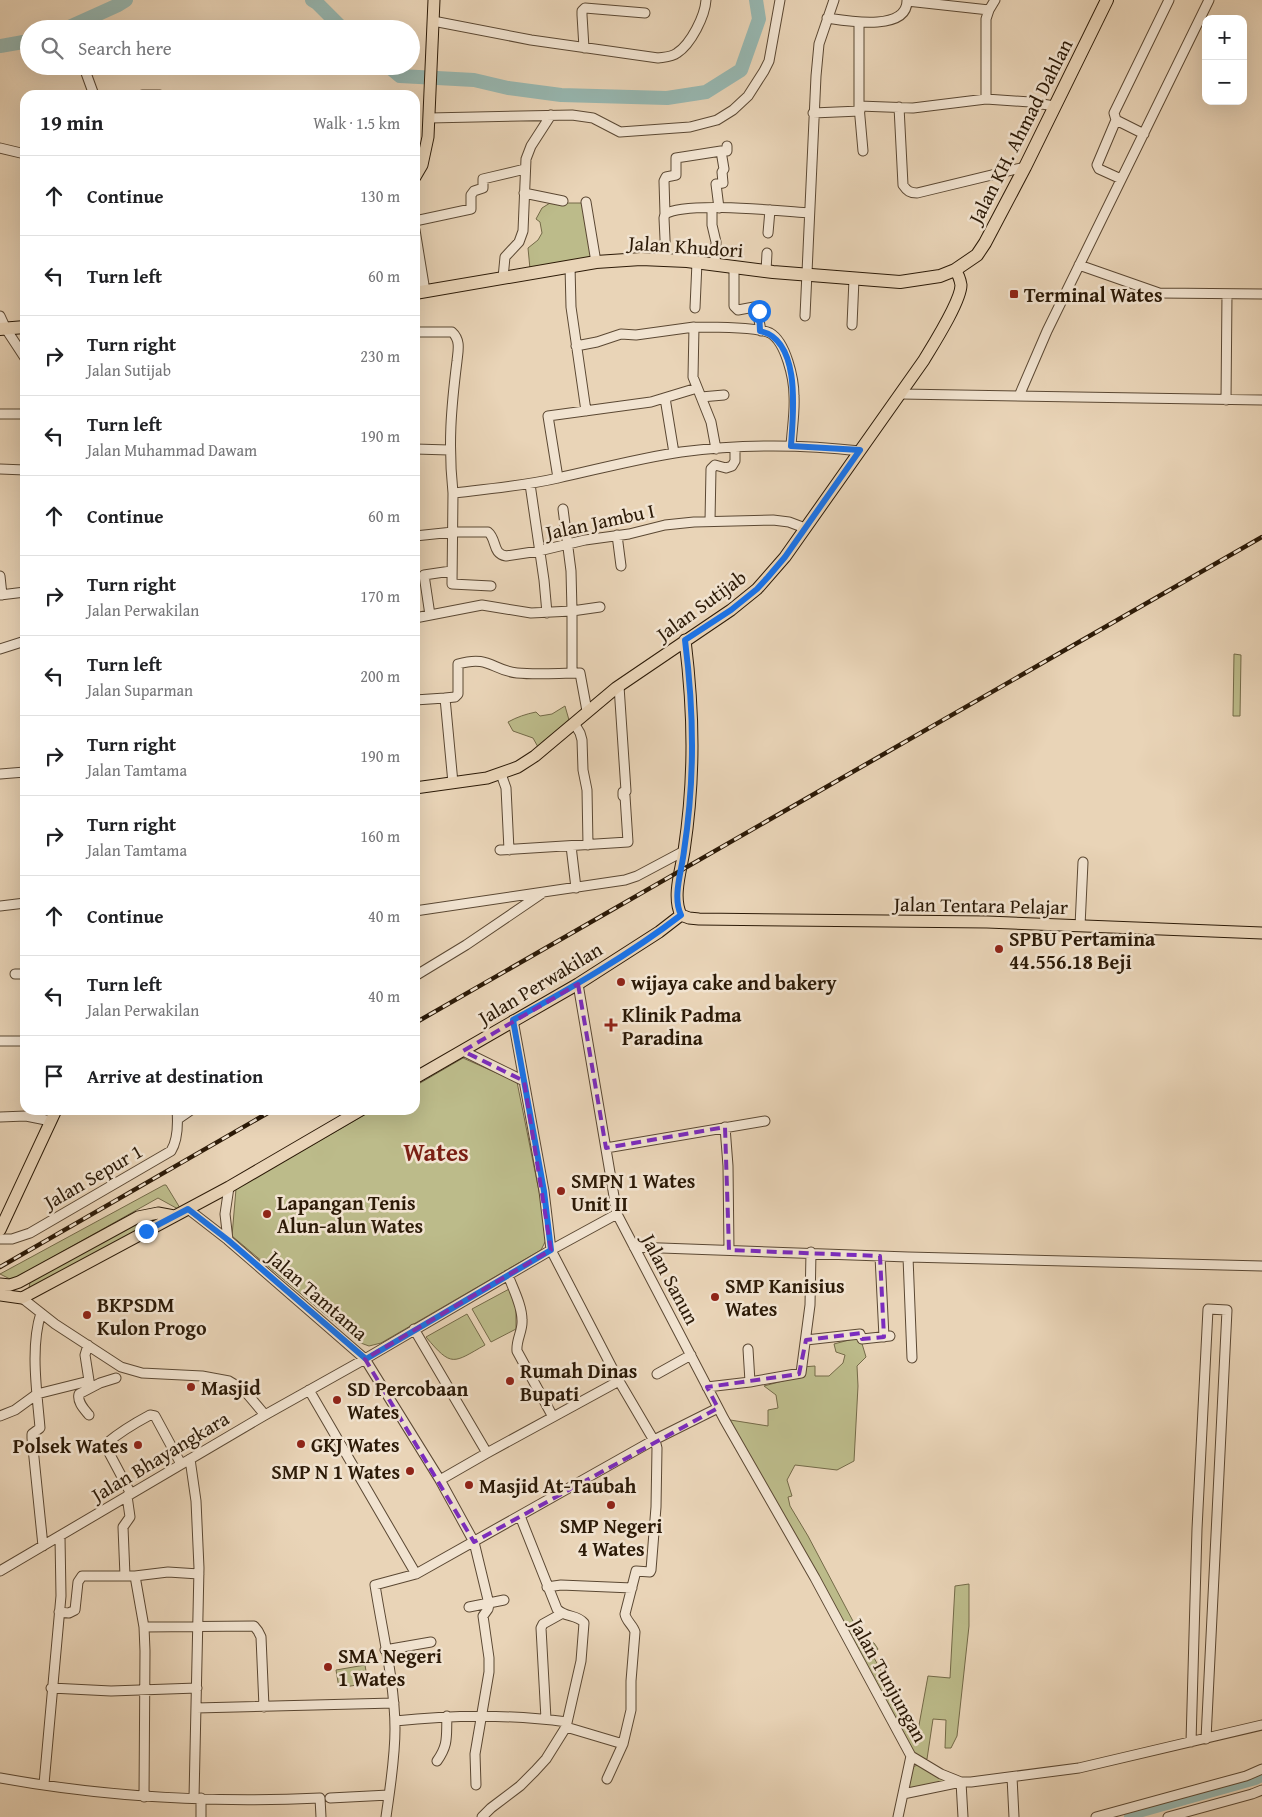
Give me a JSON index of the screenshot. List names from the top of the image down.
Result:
{
  "streets": {
    "highway": ["Jalan KH. Ahmad Dahlan", "Jalan Khudori"],
    "main road": ["Jalan Sutijab", "Jalan Tentara Pelajar", "Jalan Perwakilan"],
    "street": [
      "Jalan Jambu I",
      "Jalan Sepur 1",
      "Jalan Sanun",
      "Jalan Tamtama",
      "Jalan Bhayangkara",
      "Jalan Tunjungan"
    ]
  },
  "crossings": [
    ["Jalan KH. Ahmad Dahlan", "Jalan Khudori"],
    ["Jalan KH. Ahmad Dahlan", "Jalan Sutijab"],
    ["Jalan Khudori", "Jalan Sutijab"],
    ["Jalan Jambu I", "Jalan Sutijab"],
    ["Jalan Tentara Pelajar", "Jalan Perwakilan"],
    ["Jalan Perwakilan", "Jalan Sanun"],
    ["Jalan Sanun", "Jalan Tamtama"],
    ["Jalan Sanun", "Jalan Tunjungan"],
    ["Jalan Tamtama", "Jalan Bhayangkara"]
  ],
  "districts": ["Wates"],
  "places": {
    "transit": ["Terminal Wates"],
    "other": [
      "SPBU Pertamina 44.556.18 Beji",
      "wijaya cake and bakery",
      "SMPN 1 Wates Unit II",
      "Lapangan Tenis Alun-alun Wates",
      "SMP Kanisius Wates",
      "BKPSDM Kulon Progo",
      "Rumah Dinas Bupati",
      "Masjid",
      "SD Percobaan Wates",
      "GKJ Wates",
      "Polsek Wates",
      "SMP N 1 Wates",
      "Masjid At-Taubah",
      "SMP Negeri 4 Wates",
      "SMA Negeri 1 Wates"
    ],
    "health": ["Klinik Padma Paradina"]
  },
  "page": {
    "map_buttons": ["+", "−"],
    "search": "Search here",
    "heading": ["19 min", "Walk · 1.5 km"],
    "list": [
      ["Continue", "130 m"],
      ["Turn left", "60 m"],
      ["Turn right", "Jalan Sutijab", "230 m"],
      ["Turn left", "Jalan Muhammad Dawam", "190 m"],
      ["Continue", "60 m"],
      ["Turn right", "Jalan Perwakilan", "170 m"],
      ["Turn left", "Jalan Suparman", "200 m"],
      ["Turn right", "Jalan Tamtama", "190 m"],
      ["Turn right", "Jalan Tamtama", "160 m"],
      ["Continue", "40 m"],
      ["Turn left", "Jalan Perwakilan", "40 m"],
      "Arrive at destination"
    ]
  }
}
